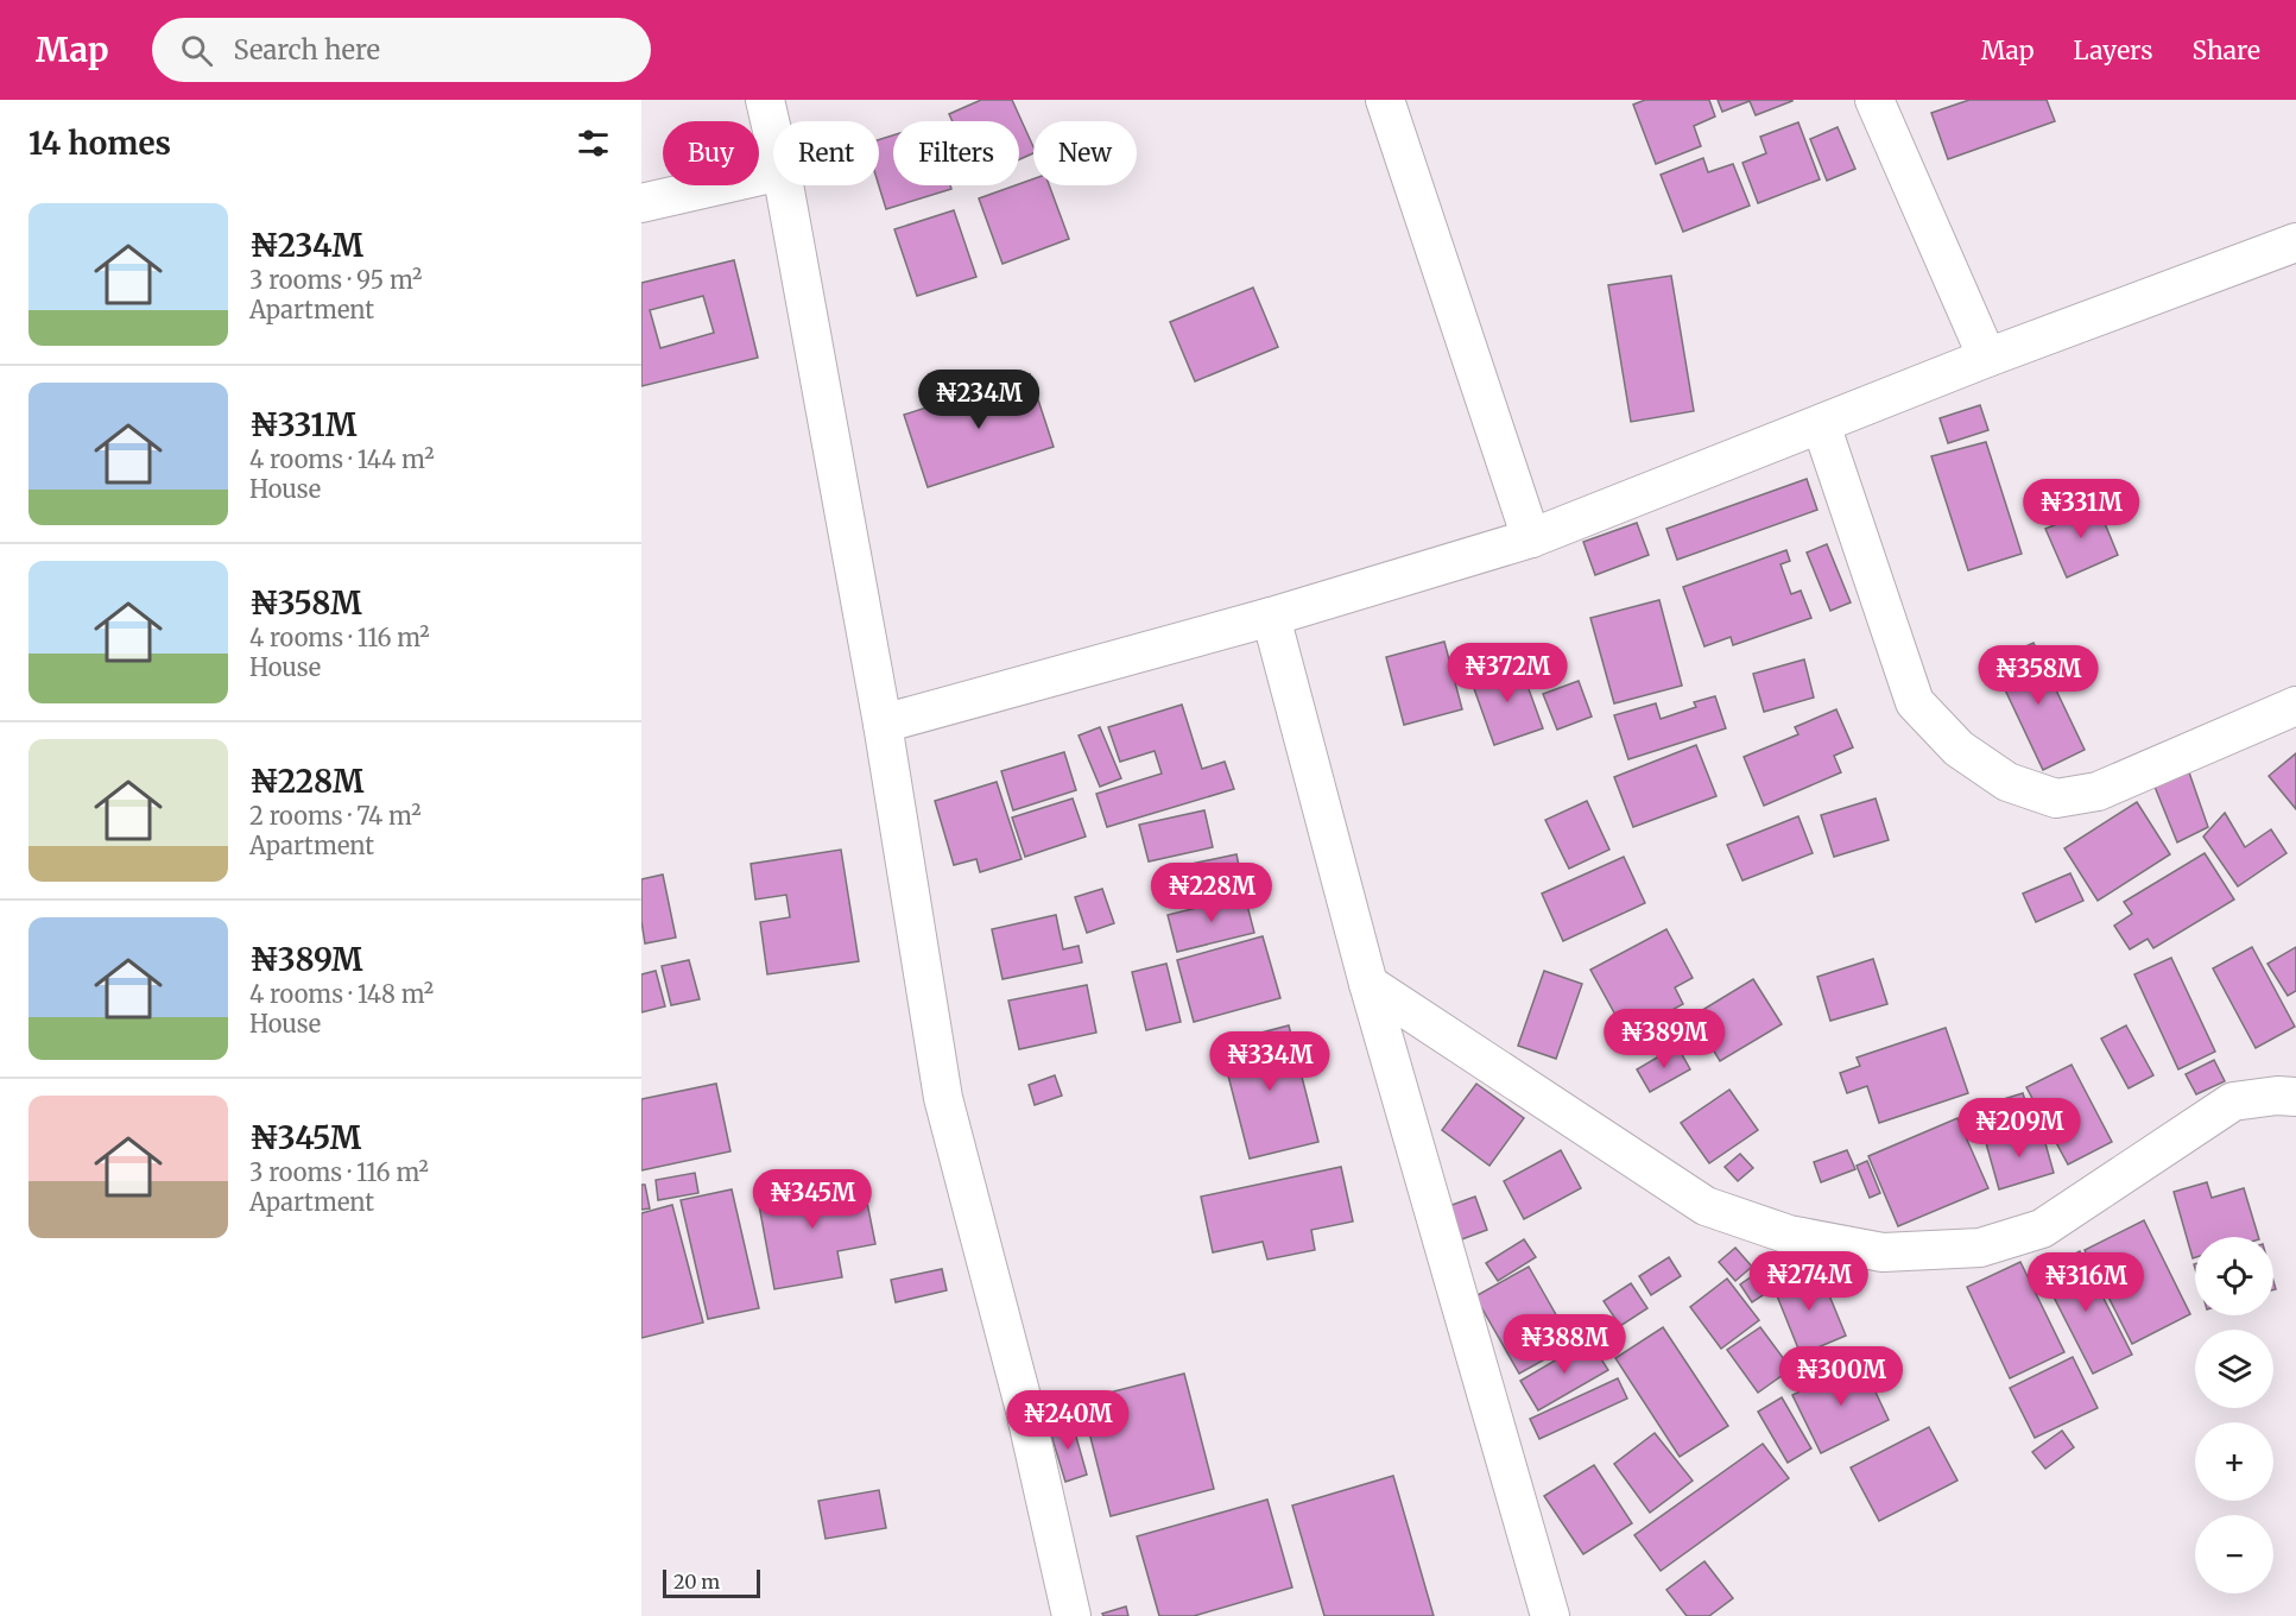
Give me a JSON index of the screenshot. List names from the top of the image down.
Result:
{
  "scale_bar": "20 m",
  "page": {
    "header": "Map",
    "search": "Search here",
    "nav": ["Map", "Layers", "Share"],
    "heading": "14 homes",
    "chip": [
      "Buy",
      "Rent",
      "Filters",
      "New"
    ],
    "list": [
      {
        "name": "₦234M",
        "note": "3 rooms · 95 m² · Apartment"
      },
      {
        "name": "₦331M",
        "note": "4 rooms · 144 m² · House"
      },
      {
        "name": "₦358M",
        "note": "4 rooms · 116 m² · House"
      },
      {
        "name": "₦228M",
        "note": "2 rooms · 74 m² · Apartment"
      },
      {
        "name": "₦389M",
        "note": "4 rooms · 148 m² · House"
      },
      {
        "name": "₦345M",
        "note": "3 rooms · 116 m² · Apartment"
      }
    ],
    "price": [
      "₦234M",
      "₦331M",
      "₦372M",
      "₦358M",
      "₦228M",
      "₦389M",
      "₦334M",
      "₦209M",
      "₦345M",
      "₦274M",
      "₦316M",
      "₦388M",
      "₦300M",
      "₦240M"
    ],
    "map_buttons": ["+", "−"],
    "scale": "20 m"
  }
}
